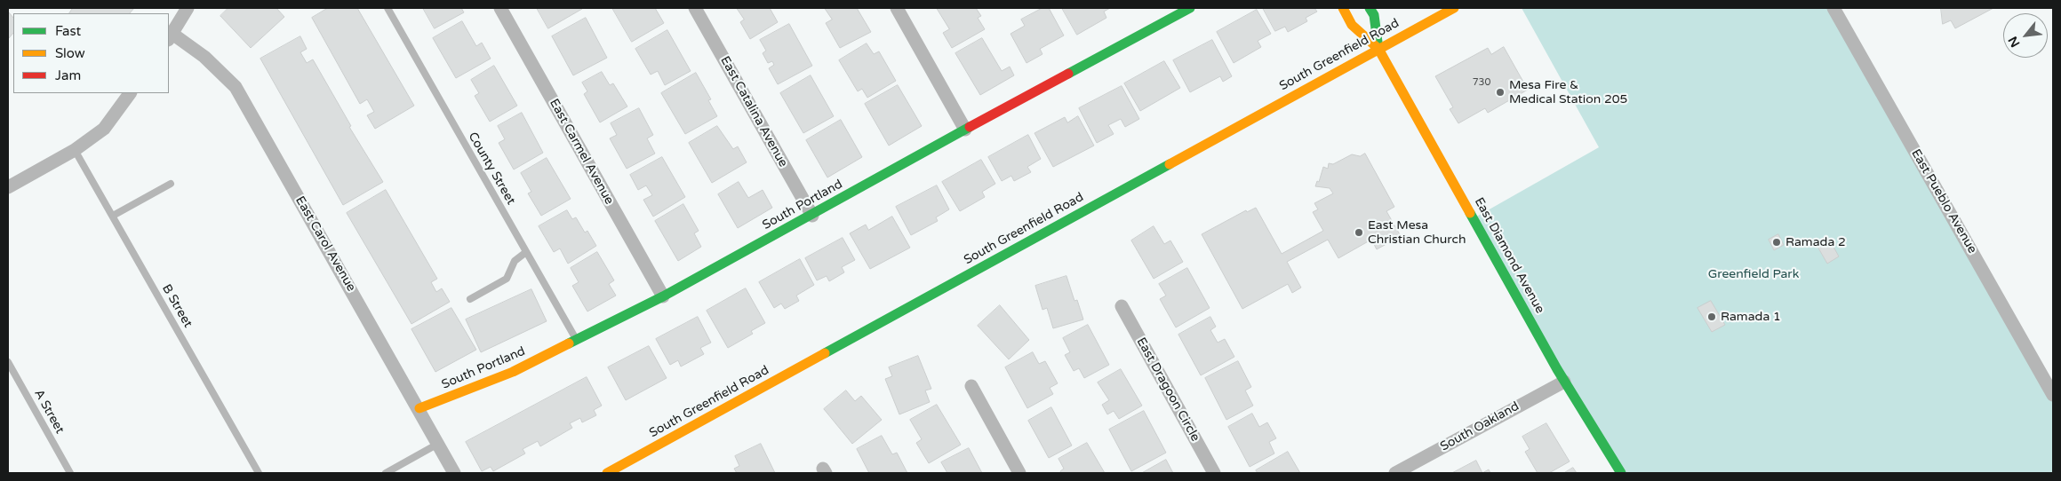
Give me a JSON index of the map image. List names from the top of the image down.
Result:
{
  "streets": {
    "street": [
      "South Greenfield Road",
      "East Catalina Avenue",
      "East Carmel Avenue",
      "East Pueblo Avenue",
      "South Portland",
      "East Carol Avenue",
      "East Diamond Avenue",
      "East Dragoon Circle",
      "South Oakland"
    ],
    "lane": ["County Street", "B Street", "A Street"]
  },
  "crossings": [
    ["South Greenfield Road", "East Diamond Avenue"],
    ["East Catalina Avenue", "South Portland"],
    ["East Carmel Avenue", "South Portland"],
    ["County Street", "South Portland"],
    ["South Portland", "East Carol Avenue"],
    ["East Diamond Avenue", "South Oakland"]
  ],
  "parks": ["Greenfield Park"],
  "places": [
    "Mesa Fire & Medical Station 205",
    "East Mesa Christian Church",
    "Ramada 2",
    "Ramada 1"
  ],
  "house_numbers": ["730"],
  "legend": ["Fast", "Slow", "Jam"],
  "north": "bottom left"
}
